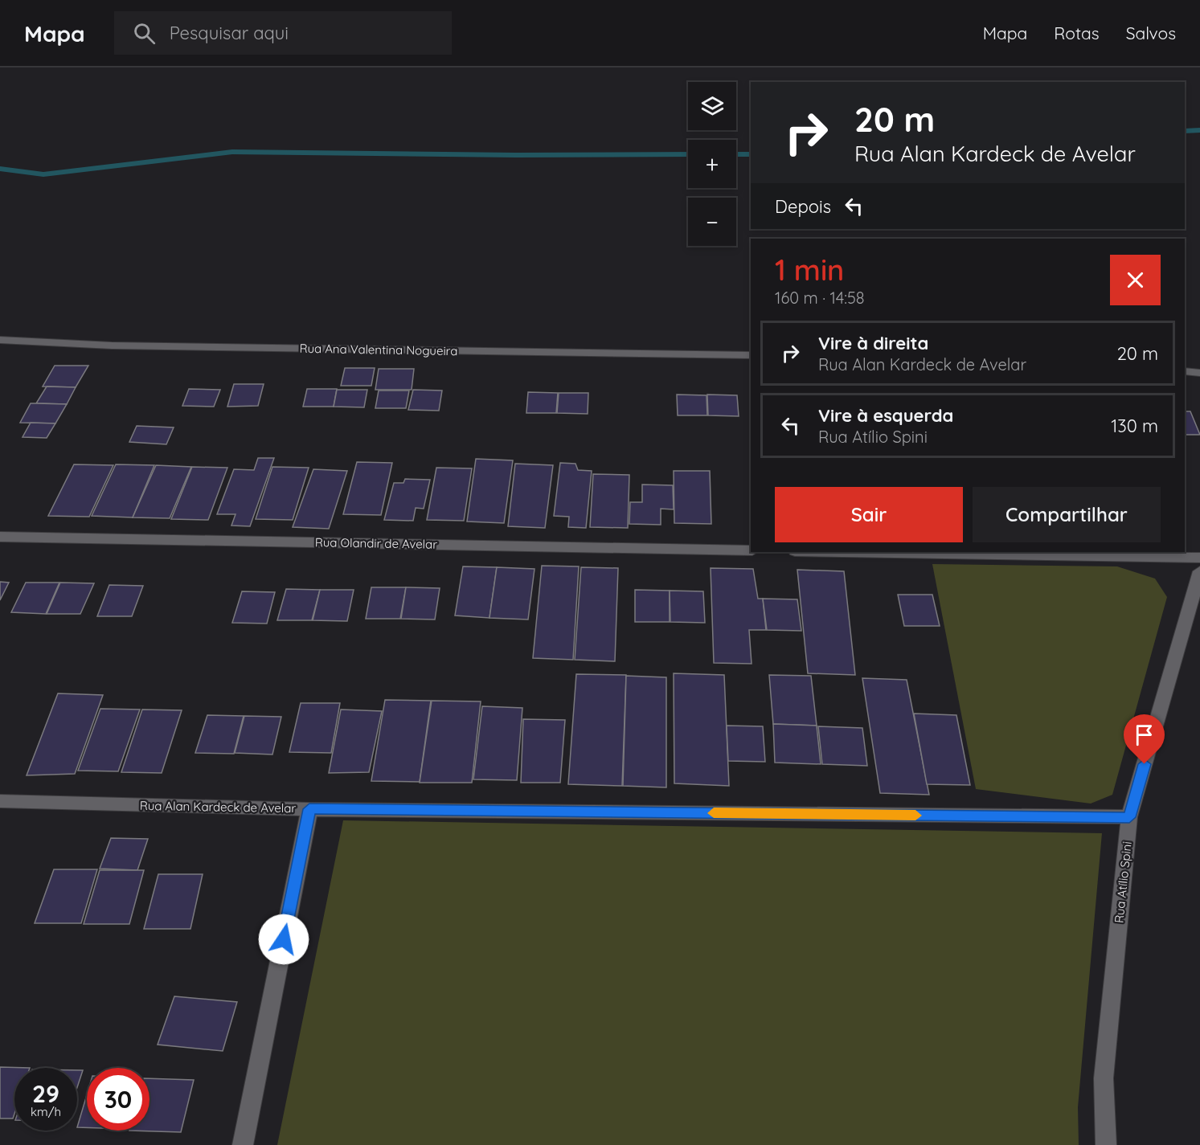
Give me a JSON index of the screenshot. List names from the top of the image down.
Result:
{
  "streets": {
    "street": [
      "Rua Ana Valentina Nogueira",
      "Rua Olandir de Avelar",
      "Rua Alan Kardeck de Avelar",
      "Rua Atílio Spini"
    ]
  },
  "crossings": [
    ["Rua Alan Kardeck de Avelar", "Rua Atílio Spini"]
  ],
  "page": {
    "header": "Mapa",
    "search": "Pesquisar aqui",
    "nav": ["Mapa", "Rotas", "Salvos"],
    "map_buttons": ["+", "−"],
    "turn": ["20 m", "Rua Alan Kardeck de Avelar"],
    "then": "Depois",
    "heading": ["1 min", "160 m · 14:58"],
    "list": [
      {
        "name": "Vire à direita",
        "note": "Rua Alan Kardeck de Avelar",
        "value": "20 m"
      },
      {
        "name": "Vire à esquerda",
        "note": "Rua Atílio Spini",
        "value": "130 m"
      }
    ],
    "buttons": ["Sair", "Compartilhar"],
    "speed": "29 km/h",
    "limit": "30"
  }
}
